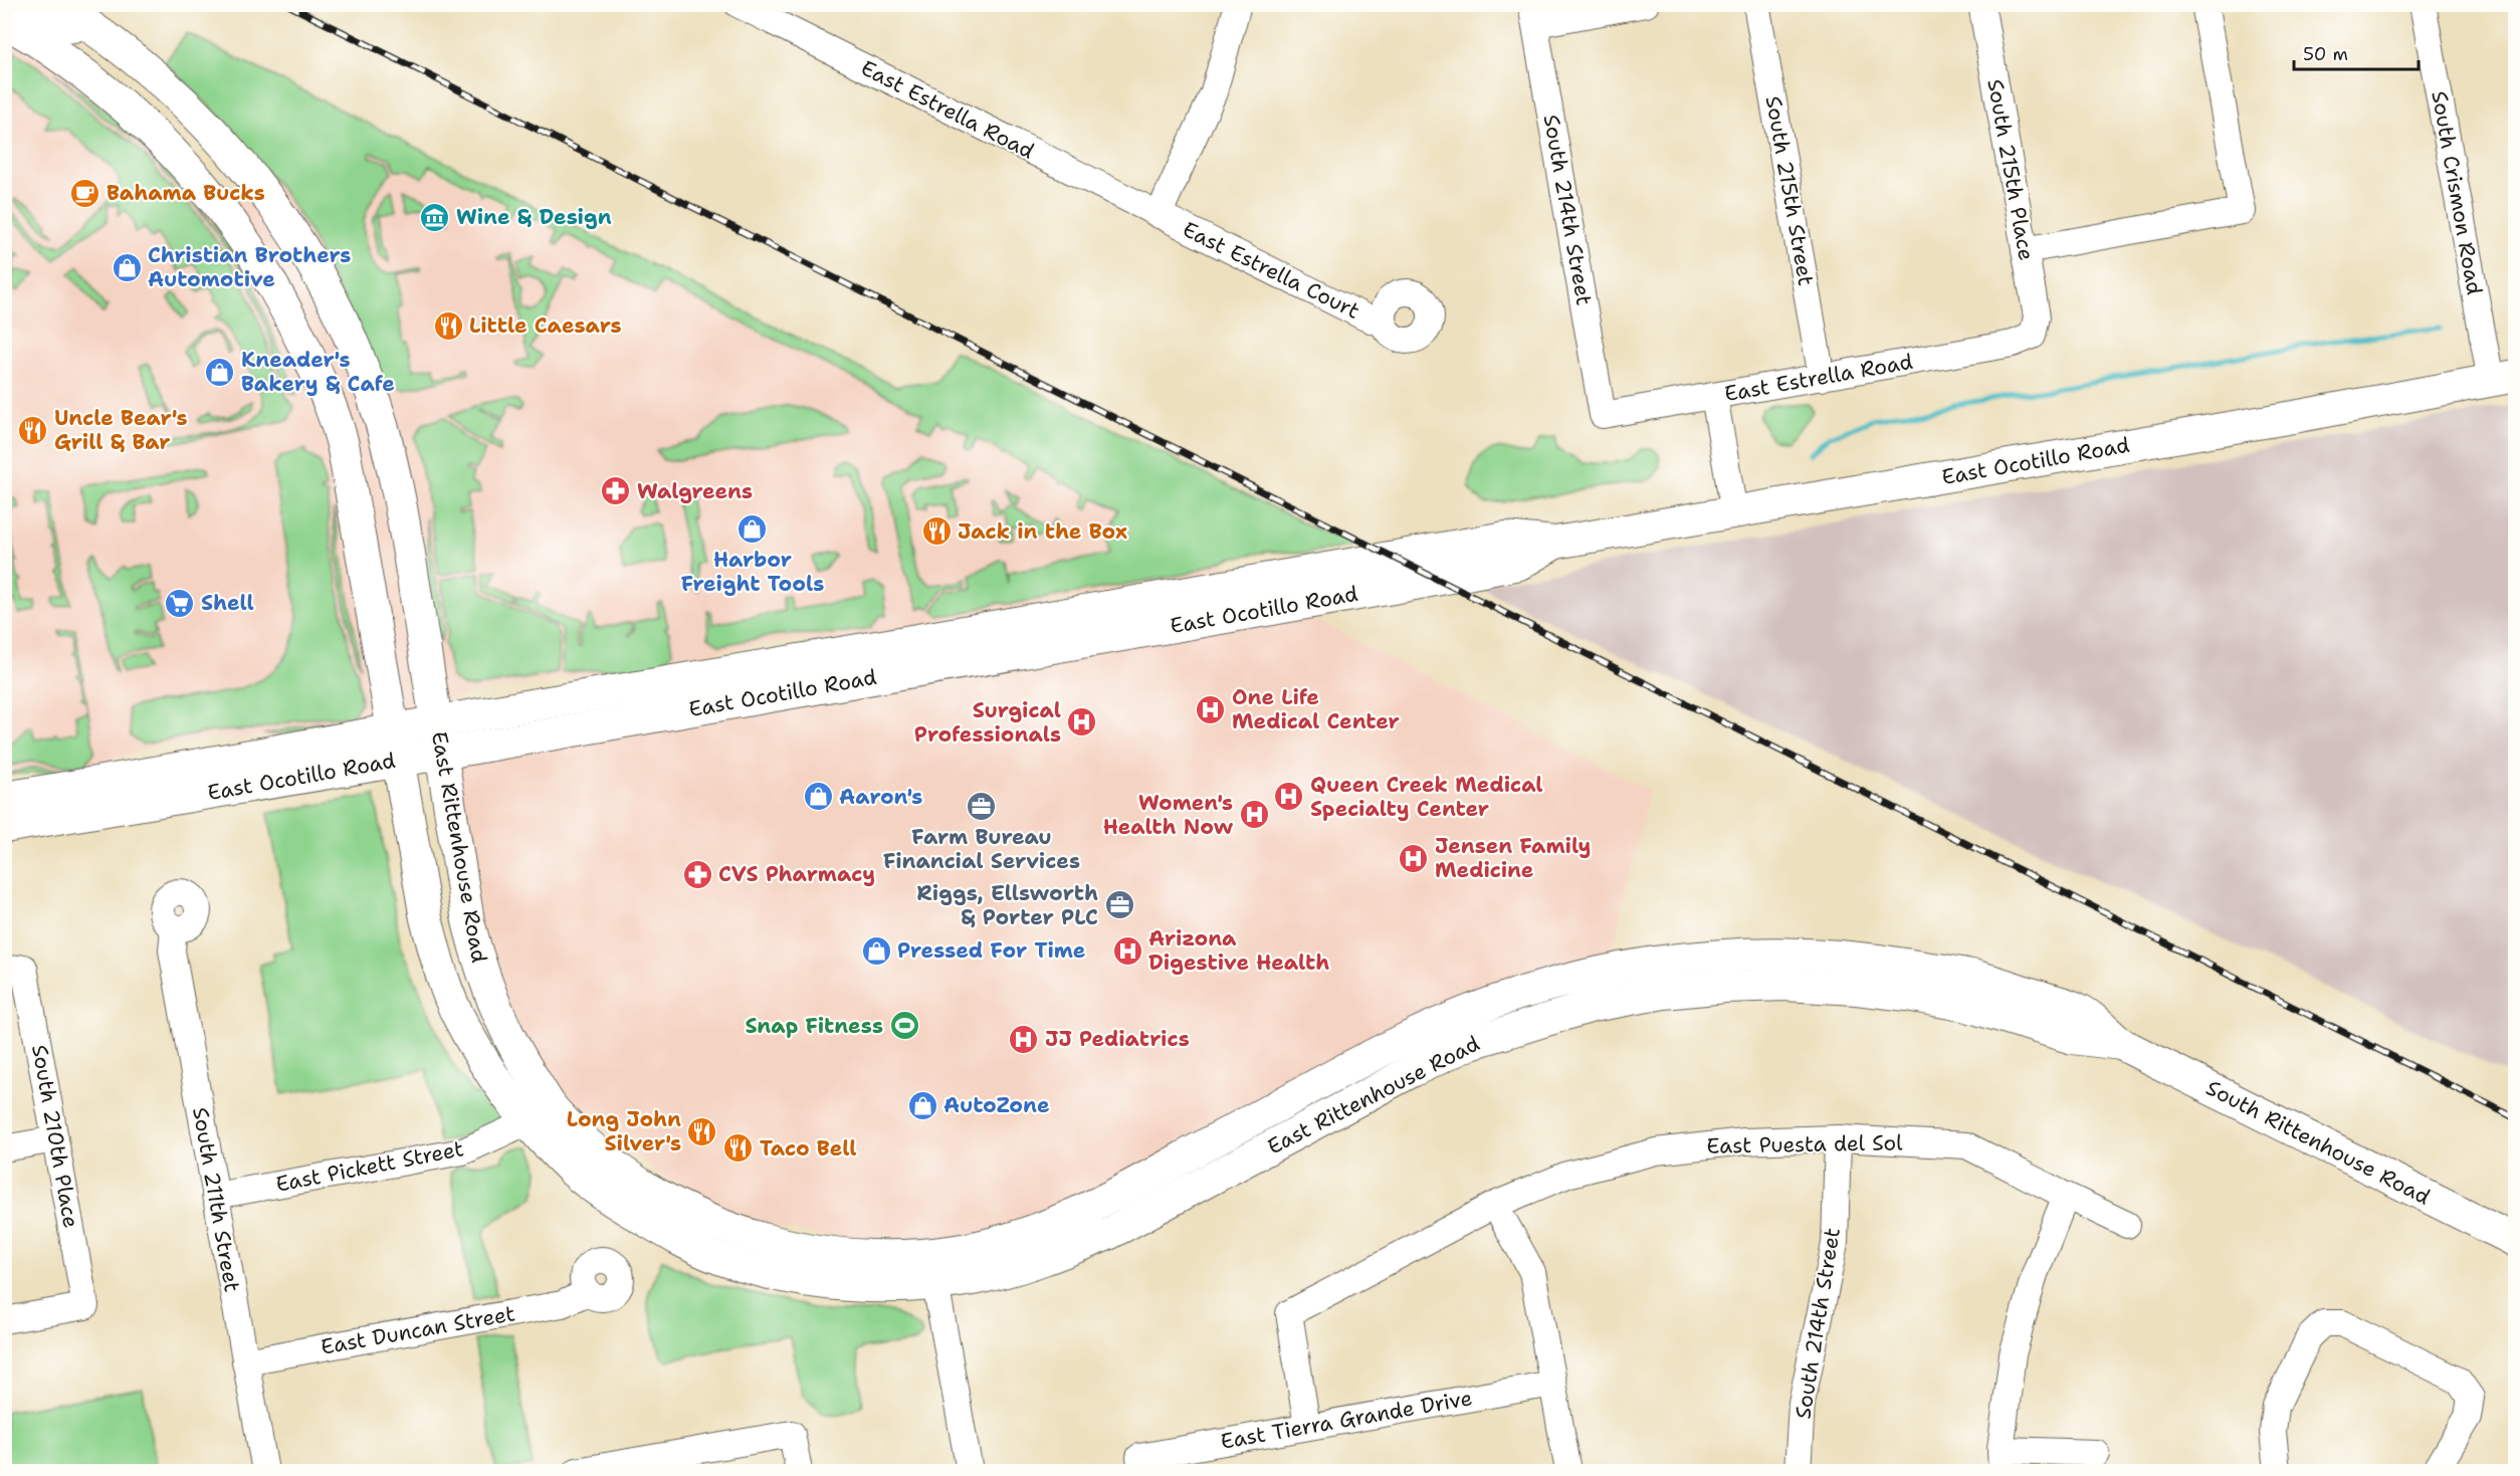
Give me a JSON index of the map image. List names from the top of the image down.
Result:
{
  "streets": {
    "main road": ["East Ocotillo Road", "East Rittenhouse Road", "South Rittenhouse Road"],
    "street": [
      "East Estrella Road",
      "South 215th Place",
      "South 215th Street",
      "South Crismon Road",
      "South 214th Street",
      "East Estrella Court",
      "South 210th Place",
      "East Puesta del Sol",
      "East Pickett Street",
      "South 211th Street",
      "East Duncan Street",
      "East Tierra Grande Drive"
    ]
  },
  "crossings": [
    ["East Estrella Road", "South 215th Place"],
    ["East Estrella Road", "South 215th Street"],
    ["East Estrella Road", "South 214th Street"],
    ["East Estrella Road", "East Estrella Court"],
    ["South Crismon Road", "East Ocotillo Road"],
    ["South 214th Street", "East Puesta del Sol"],
    ["East Ocotillo Road", "East Rittenhouse Road"],
    ["East Rittenhouse Road", "South Rittenhouse Road"],
    ["East Rittenhouse Road", "East Pickett Street"],
    ["East Puesta del Sol", "East Tierra Grande Drive"],
    ["East Pickett Street", "South 211th Street"],
    ["South 211th Street", "East Duncan Street"]
  ],
  "places": {
    "cafe": ["Bahama Bucks"],
    "museum": ["Wine & Design"],
    "shop": [
      "Christian Brothers Automotive",
      "Kneader's Bakery & Cafe",
      "Harbor Freight Tools",
      "Aaron's",
      "Pressed For Time",
      "AutoZone"
    ],
    "restaurant": [
      "Little Caesars",
      "Uncle Bear's Grill & Bar",
      "Jack in the Box",
      "Long John Silver's",
      "Taco Bell"
    ],
    "pharmacy": ["Walgreens", "CVS Pharmacy"],
    "supermarket": ["Shell"],
    "hospital": [
      "One Life Medical Center",
      "Surgical Professionals",
      "Queen Creek Medical Specialty Center",
      "Women's Health Now",
      "Jensen Family Medicine",
      "Arizona Digestive Health",
      "JJ Pediatrics"
    ],
    "office": ["Farm Bureau Financial Services", "Riggs, Ellsworth & Porter PLC"],
    "sports": ["Snap Fitness"]
  },
  "scale_bar": "50 m"
}
